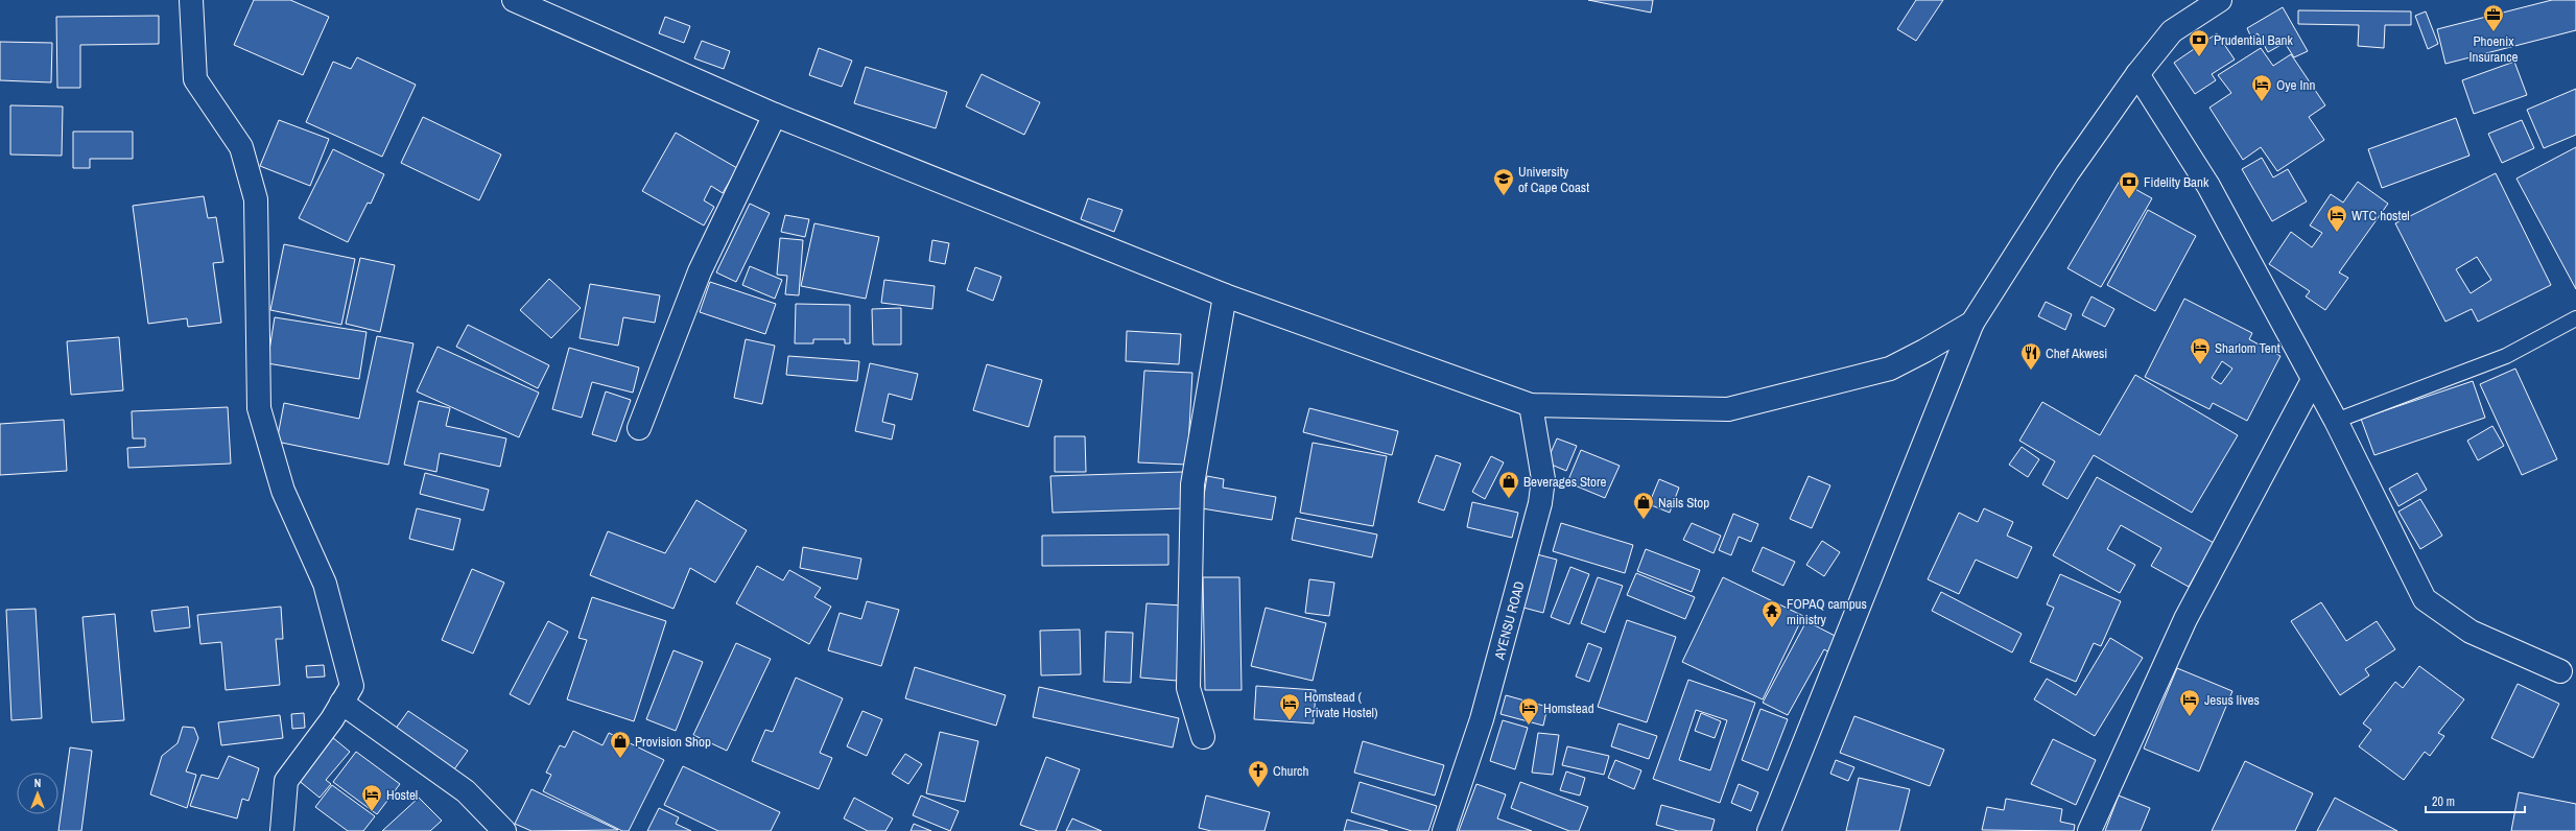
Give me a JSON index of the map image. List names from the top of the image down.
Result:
{
  "streets": {
    "street": ["AYENSU ROAD"]
  },
  "places": {
    "office": ["Phoenix Insurance"],
    "bank": ["Prudential Bank", "Fidelity Bank"],
    "hotel": [
      "Oye Inn",
      "WTC hostel",
      "Sharlom Tent",
      "Jesus lives",
      "Homstead ( Private Hostel)",
      "Homstead",
      "Hostel"
    ],
    "school or university": ["University of Cape Coast"],
    "restaurant": ["Chef Akwesi"],
    "shop": ["Beverages Store", "Nails Stop", "Provision Shop"],
    "temple": ["FOPAQ campus ministry"],
    "church": ["Church"]
  },
  "scale_bar": "20 m",
  "north": "top"
}
